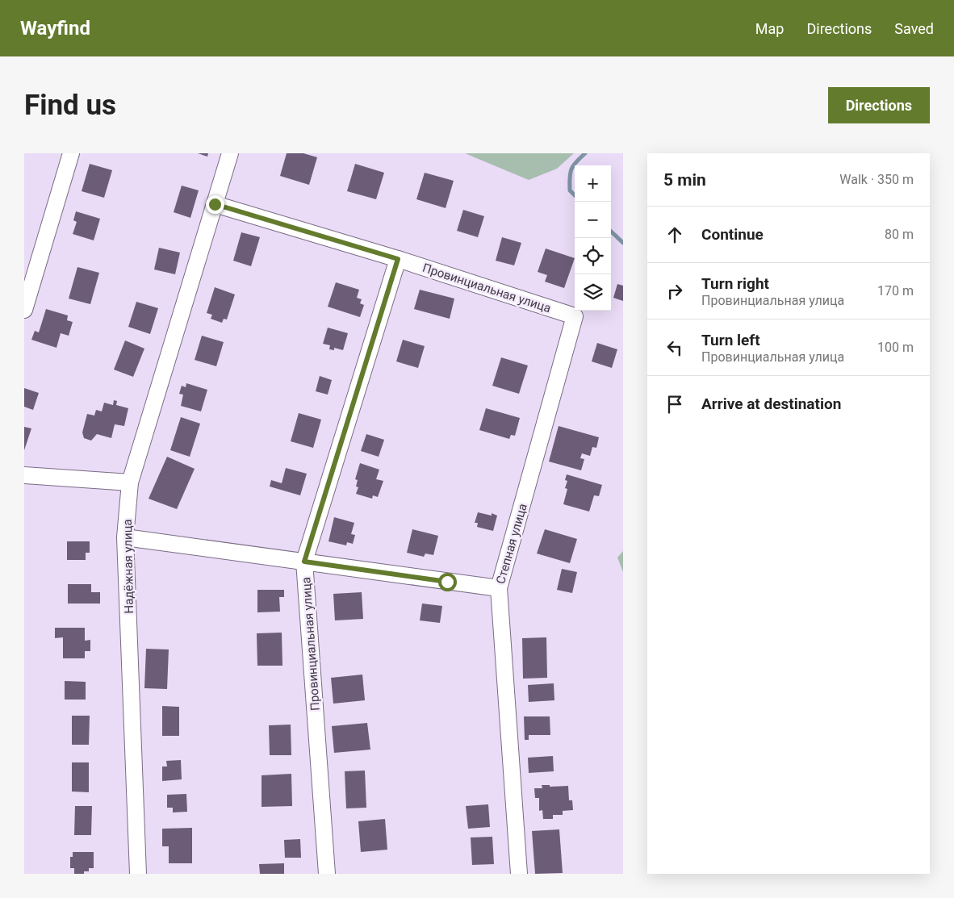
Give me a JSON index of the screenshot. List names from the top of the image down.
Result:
{
  "streets": {
    "street": ["Провинциальная улица", "Степная улица", "Надёжная улица"]
  },
  "crossings": [
    ["Провинциальная улица", "Степная улица"],
    ["Провинциальная улица", "Надёжная улица"]
  ],
  "page": {
    "header": "Wayfind",
    "nav": ["Map", "Directions", "Saved"],
    "buttons": "Directions",
    "title": "Find us",
    "heading": ["5 min", "Walk · 350 m"],
    "map_buttons": ["+", "−"],
    "list": [
      ["Continue", "80 m"],
      ["Turn right", "Провинциальная улица", "170 m"],
      ["Turn left", "Провинциальная улица", "100 m"],
      "Arrive at destination"
    ]
  }
}
